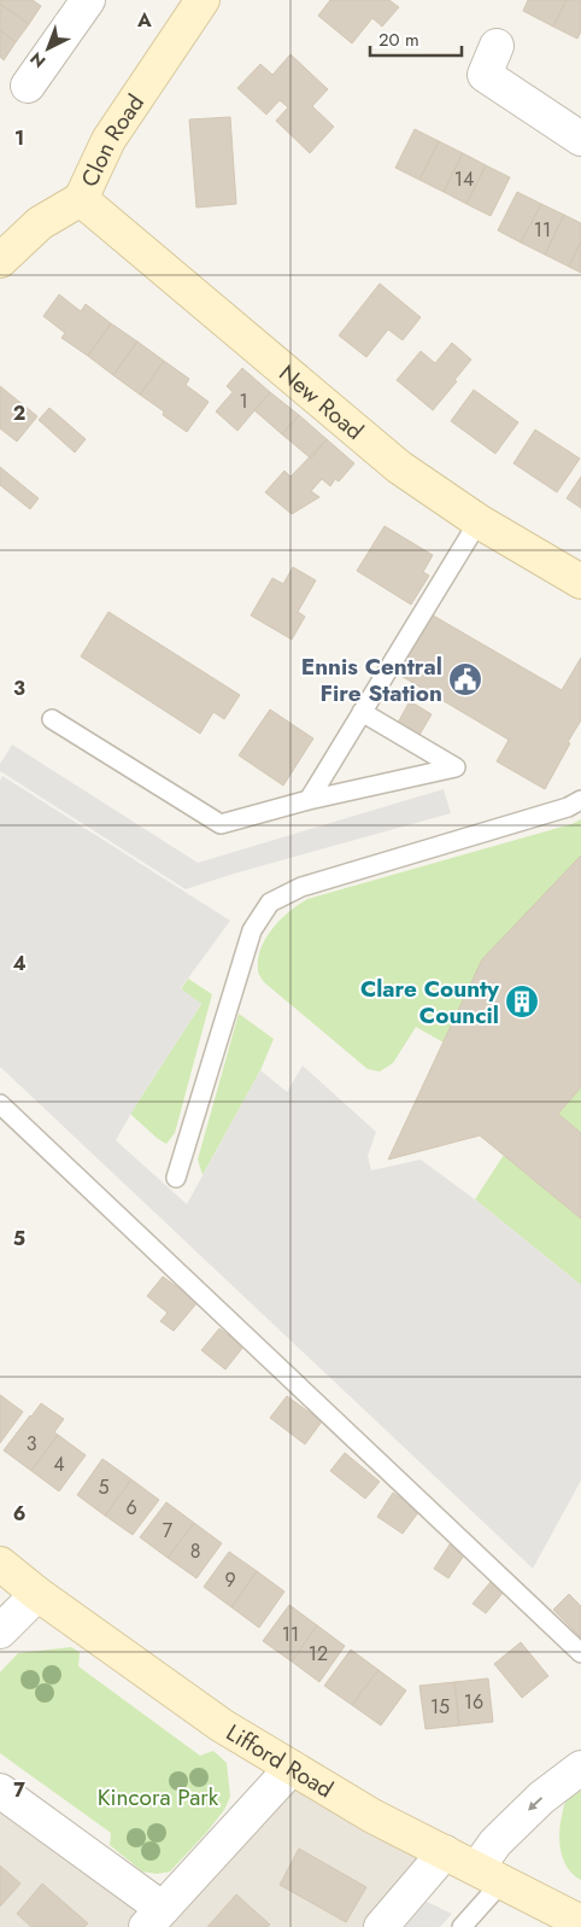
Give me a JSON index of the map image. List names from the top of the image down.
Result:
{
  "streets": {
    "main road": ["Clon Road", "New Road", "Lifford Road"]
  },
  "crossings": [
    ["Clon Road", "New Road"]
  ],
  "parks": ["Kincora Park"],
  "places": {
    "public building": ["Ennis Central Fire Station"],
    "building": ["Clare County Council"]
  },
  "house_numbers": [
    "14",
    "11",
    "1",
    "3",
    "4",
    "5",
    "6",
    "7",
    "8",
    "9",
    "11",
    "12",
    "16",
    "15"
  ],
  "scale_bar": "20 m",
  "north": "bottom left",
  "grid": {
    "columns": ["A"],
    "rows": [
      "1",
      "2",
      "3",
      "4",
      "5",
      "6",
      "7"
    ]
  }
}
